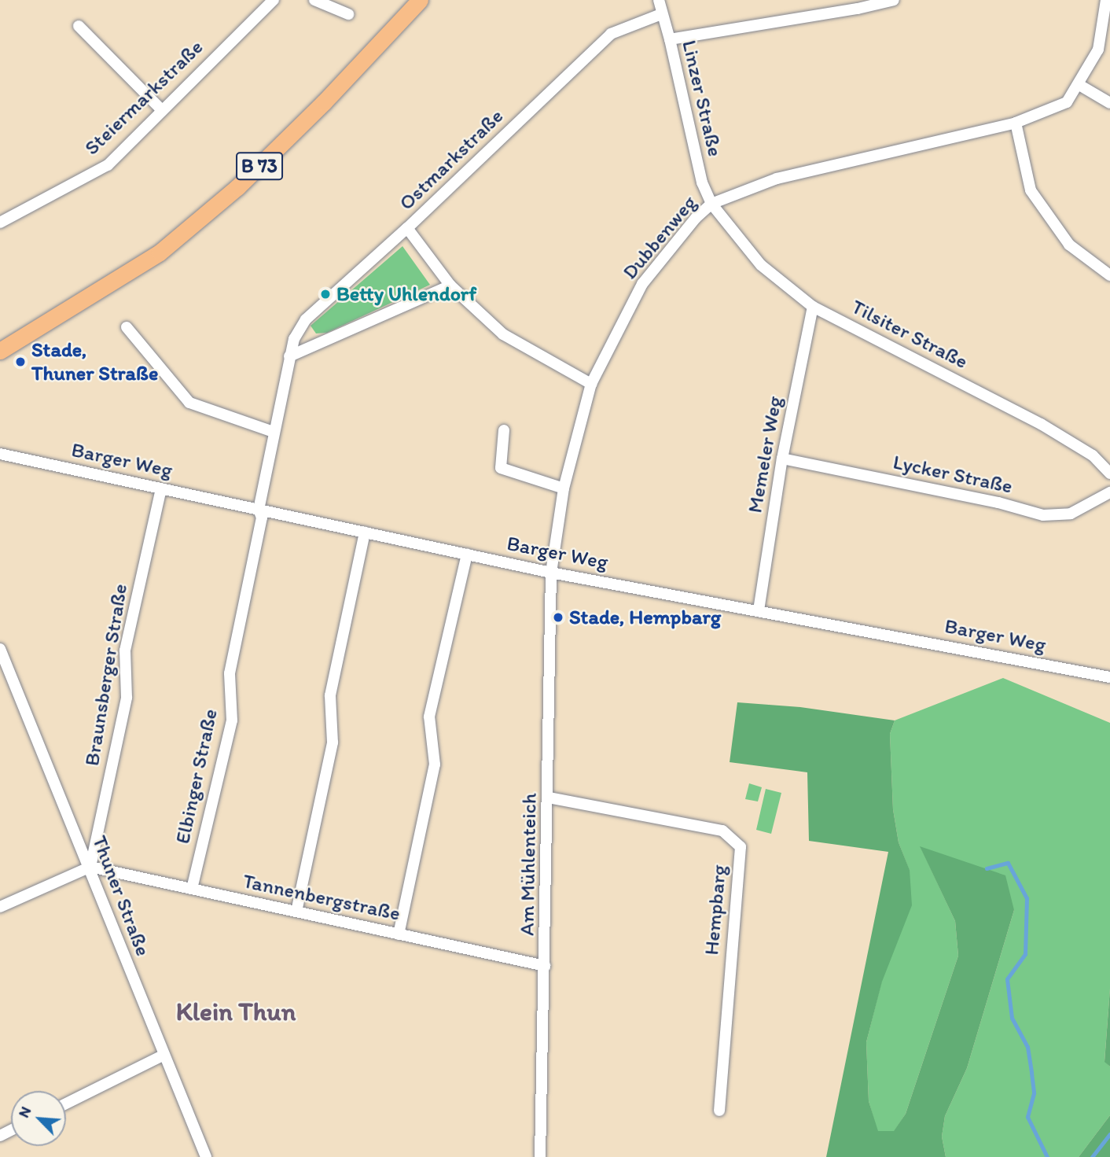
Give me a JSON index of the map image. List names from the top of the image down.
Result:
{
  "streets": {
    "main road": ["B 73"],
    "street": [
      "Steiermarkstraße",
      "Linzer Straße",
      "Ostmarkstraße",
      "Dubbenweg",
      "Tilsiter Straße",
      "Memeler Weg",
      "Barger Weg",
      "Lycker Straße",
      "Braunsberger Straße",
      "Elbinger Straße",
      "Am Mühlenteich",
      "Thuner Straße",
      "Tannenbergstraße",
      "Hempbarg"
    ]
  },
  "crossings": [
    ["Linzer Straße", "Ostmarkstraße"],
    ["Linzer Straße", "Dubbenweg"],
    ["Linzer Straße", "Tilsiter Straße"],
    ["Ostmarkstraße", "Barger Weg"],
    ["Ostmarkstraße", "Elbinger Straße"],
    ["Dubbenweg", "Tilsiter Straße"],
    ["Dubbenweg", "Barger Weg"],
    ["Dubbenweg", "Am Mühlenteich"],
    ["Tilsiter Straße", "Memeler Weg"],
    ["Memeler Weg", "Barger Weg"],
    ["Memeler Weg", "Lycker Straße"],
    ["Barger Weg", "Braunsberger Straße"],
    ["Barger Weg", "Elbinger Straße"],
    ["Barger Weg", "Am Mühlenteich"],
    ["Braunsberger Straße", "Thuner Straße"],
    ["Braunsberger Straße", "Tannenbergstraße"],
    ["Elbinger Straße", "Tannenbergstraße"],
    ["Am Mühlenteich", "Tannenbergstraße"],
    ["Am Mühlenteich", "Hempbarg"],
    ["Thuner Straße", "Tannenbergstraße"]
  ],
  "districts": ["Klein Thun"],
  "places": ["Betty Uhlendorf", "Stade, Thuner Straße", "Stade, Hempbarg"],
  "north": "top left"
}
